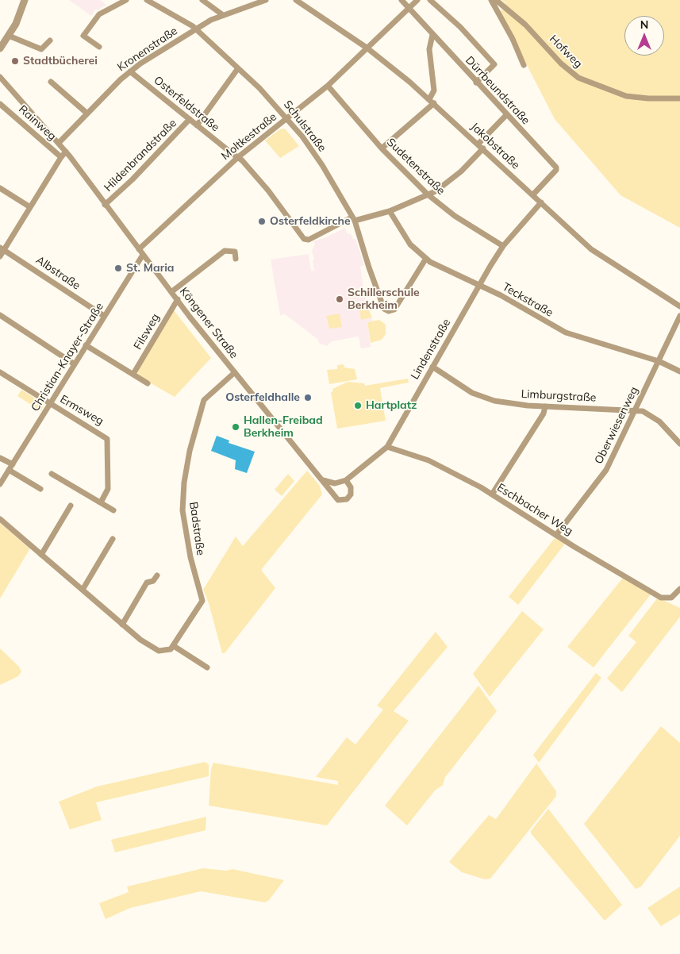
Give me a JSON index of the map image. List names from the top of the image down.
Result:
{
  "streets": {
    "street": [
      "Kronenstraße",
      "Hofweg",
      "Dürrbeundstraße",
      "Osterfeldstraße",
      "Rainweg",
      "Schulstraße",
      "Moltkestraße",
      "Jakobstraße",
      "Hildenbrandstraße",
      "Sudetenstraße",
      "Albstraße",
      "Teckstraße",
      "Köngener Straße",
      "Filsweg",
      "Lindenstraße",
      "Christian-Knayer-Straße",
      "Limburgstraße",
      "Ermsweg",
      "Oberwiesenweg",
      "Eschbacher Weg",
      "Badstraße"
    ]
  },
  "crossings": [
    ["Kronenstraße", "Osterfeldstraße"],
    ["Kronenstraße", "Schulstraße"],
    ["Kronenstraße", "Köngener Straße"],
    ["Dürrbeundstraße", "Moltkestraße"],
    ["Dürrbeundstraße", "Jakobstraße"],
    ["Osterfeldstraße", "Schulstraße"],
    ["Osterfeldstraße", "Moltkestraße"],
    ["Osterfeldstraße", "Hildenbrandstraße"],
    ["Schulstraße", "Moltkestraße"],
    ["Schulstraße", "Teckstraße"],
    ["Moltkestraße", "Jakobstraße"],
    ["Moltkestraße", "Sudetenstraße"],
    ["Moltkestraße", "Köngener Straße"],
    ["Jakobstraße", "Lindenstraße"],
    ["Hildenbrandstraße", "Köngener Straße"],
    ["Sudetenstraße", "Lindenstraße"],
    ["Albstraße", "Christian-Knayer-Straße"],
    ["Teckstraße", "Lindenstraße"],
    ["Teckstraße", "Oberwiesenweg"],
    ["Köngener Straße", "Filsweg"],
    ["Köngener Straße", "Lindenstraße"],
    ["Köngener Straße", "Christian-Knayer-Straße"],
    ["Köngener Straße", "Badstraße"],
    ["Lindenstraße", "Limburgstraße"],
    ["Lindenstraße", "Eschbacher Weg"],
    ["Christian-Knayer-Straße", "Ermsweg"],
    ["Limburgstraße", "Oberwiesenweg"],
    ["Oberwiesenweg", "Eschbacher Weg"]
  ],
  "places": [
    "Stadtbücherei",
    "Osterfeldkirche",
    "St. Maria",
    "Schillerschule Berkheim",
    "Osterfeldhalle",
    "Hartplatz",
    "Hallen-Freibad Berkheim"
  ],
  "north": "top"
}
